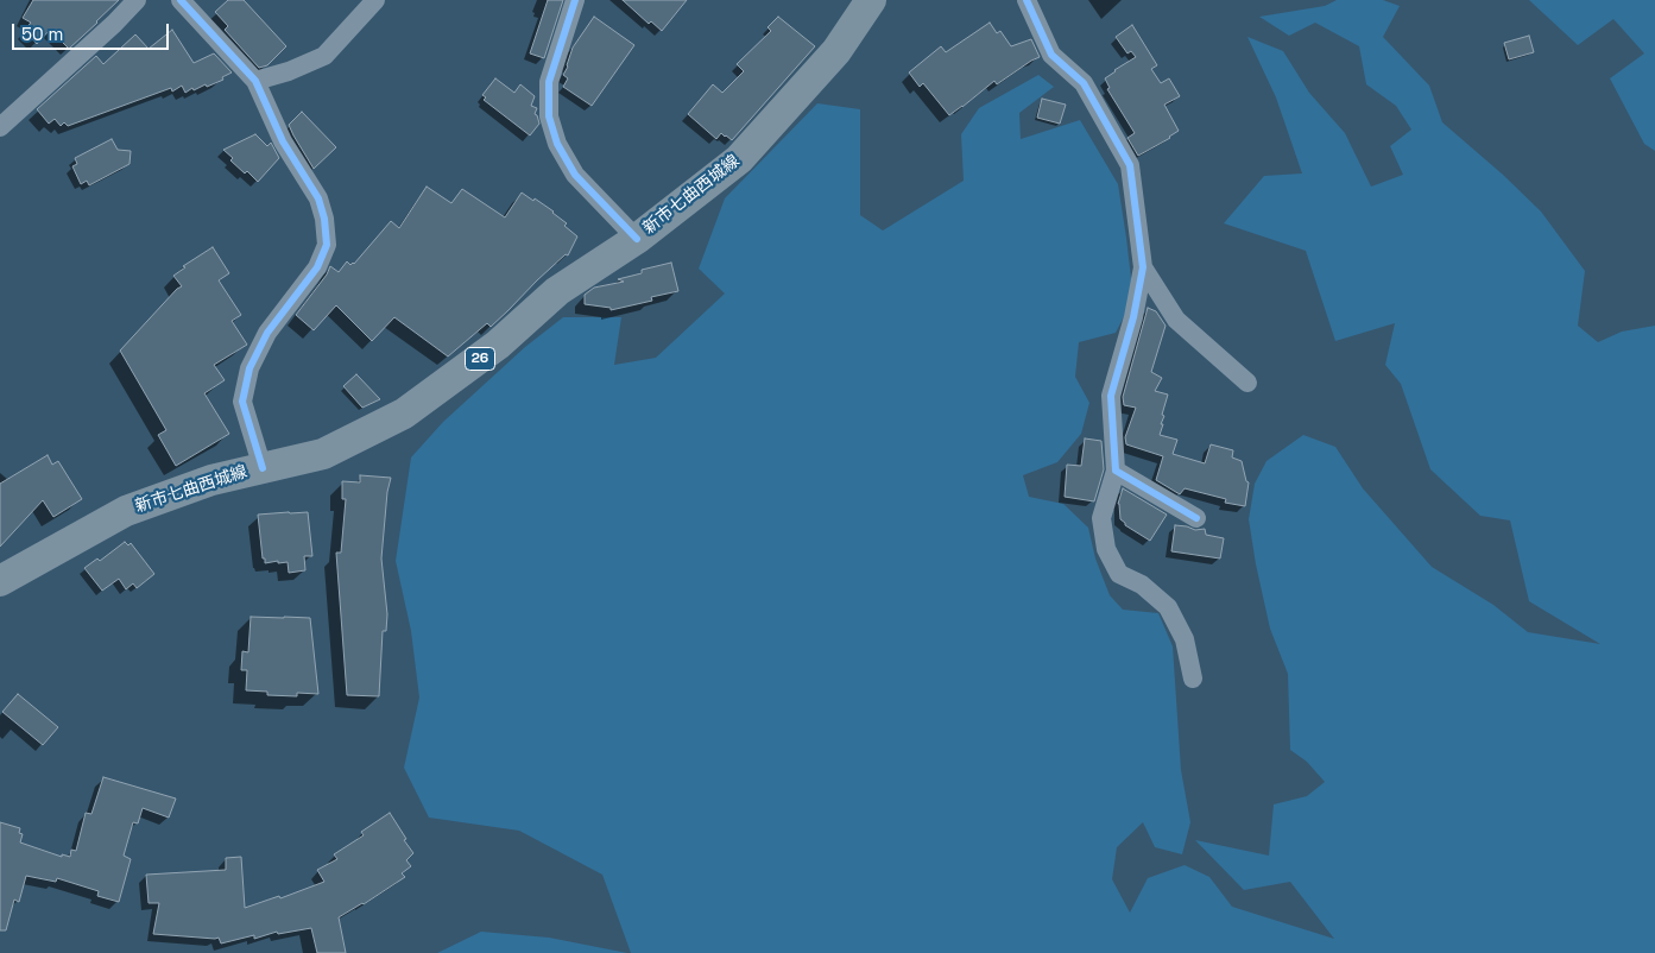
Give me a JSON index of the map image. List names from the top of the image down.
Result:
{
  "streets": {
    "main road": ["新市七曲西城線", "26"]
  },
  "scale_bar": "50 m"
}
